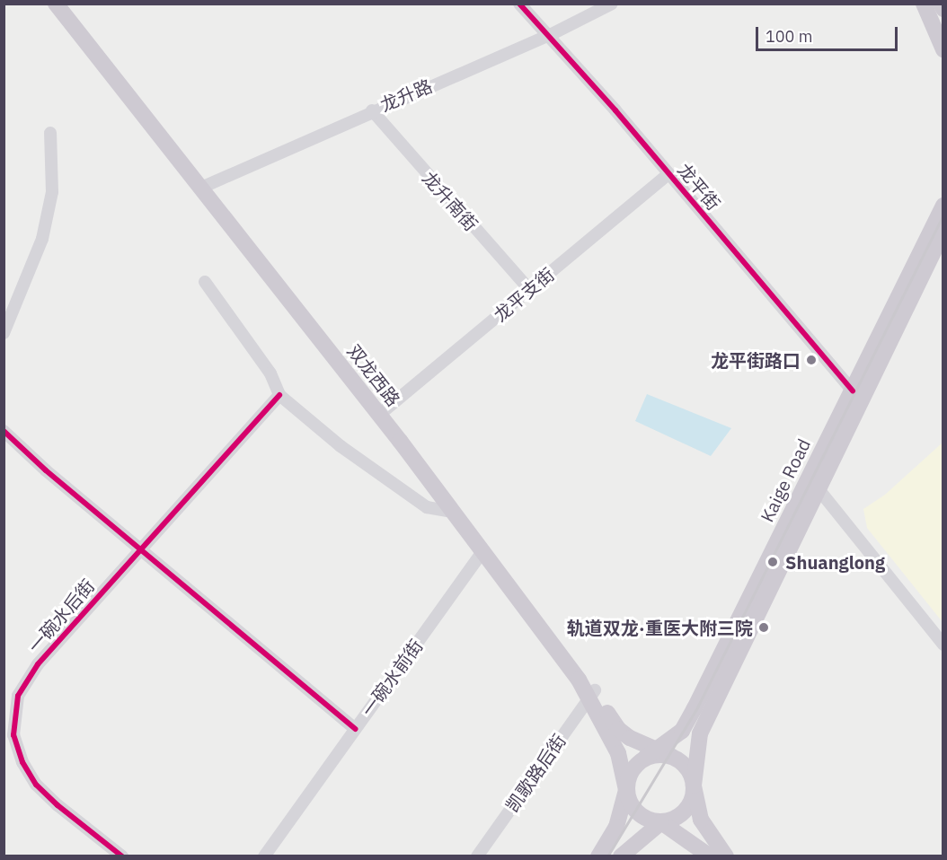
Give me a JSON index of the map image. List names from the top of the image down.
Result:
{
  "streets": {
    "main road": ["双龙西路", "Kaige Road"],
    "street": [
      "龙升路",
      "龙平街",
      "龙升南街",
      "龙平支街",
      "一碗水后街",
      "一碗水前街",
      "凯歌路后街"
    ]
  },
  "crossings": [
    ["龙升路", "龙平街"],
    ["龙升路", "龙升南街"],
    ["龙升路", "双龙西路"],
    ["龙平街", "龙平支街"],
    ["龙平街", "Kaige Road"],
    ["龙升南街", "龙平支街"],
    ["龙平支街", "双龙西路"],
    ["双龙西路", "Kaige Road"],
    ["双龙西路", "一碗水前街"],
    ["双龙西路", "凯歌路后街"]
  ],
  "places": ["龙平街路口", "Shuanglong", "轨道双龙·重医大附三院"],
  "scale_bar": "100 m"
}
